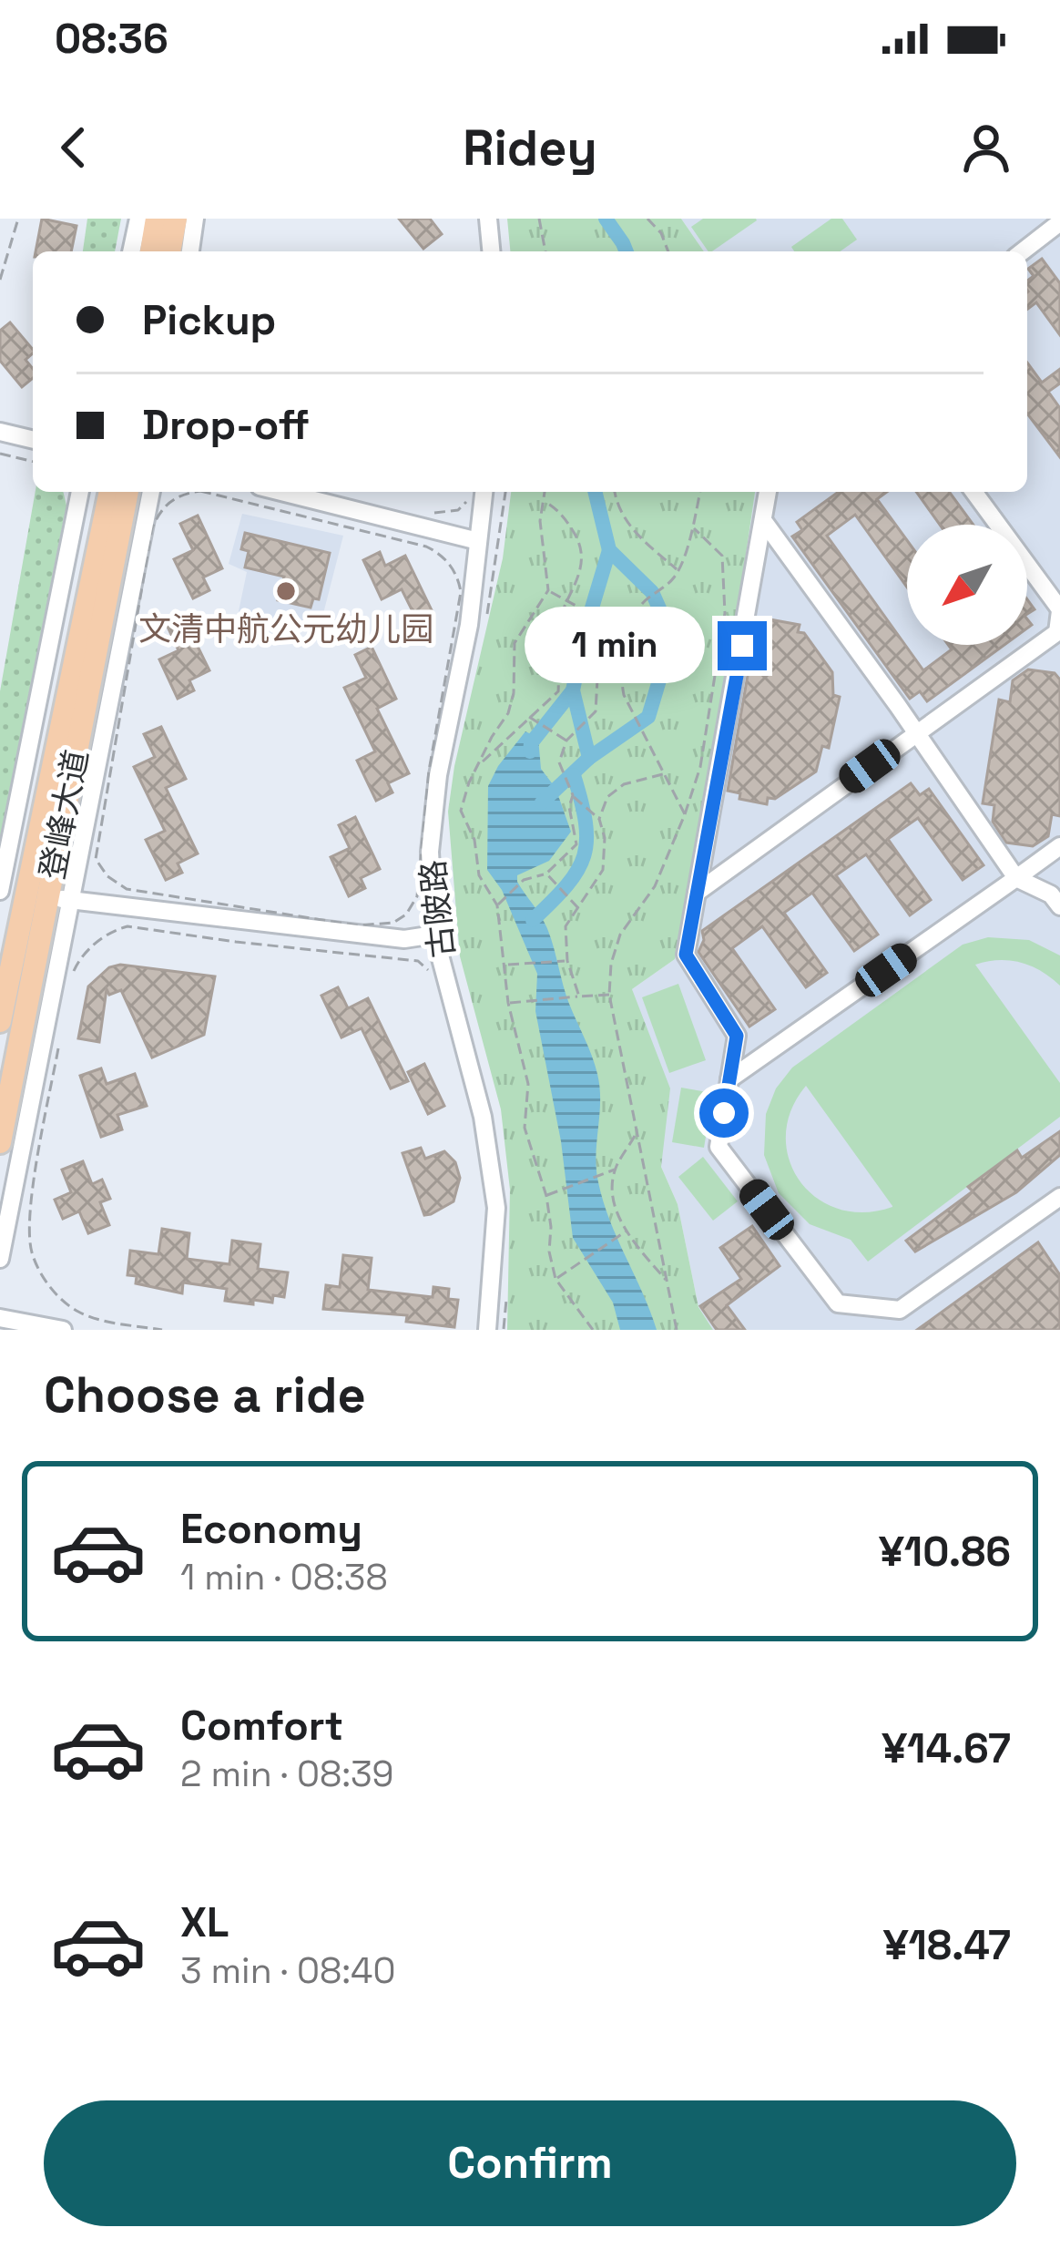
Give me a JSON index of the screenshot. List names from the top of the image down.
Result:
{
  "streets": {
    "main road": ["登峰大道"],
    "street": ["古陂路"]
  },
  "places": ["文清中航公元幼儿园"],
  "north": "bottom left",
  "page": {
    "status": "08:36",
    "header": "Ridey",
    "banner": ["Pickup", "Drop-off"],
    "bubble": "1 min",
    "heading": "Choose a ride",
    "list": [
      {
        "name": "Economy",
        "note": "1 min · 08:38",
        "value": "¥10.86"
      },
      {
        "name": "Comfort",
        "note": "2 min · 08:39",
        "value": "¥14.67"
      },
      {
        "name": "XL",
        "note": "3 min · 08:40",
        "value": "¥18.47"
      }
    ],
    "buttons": "Confirm"
  }
}
